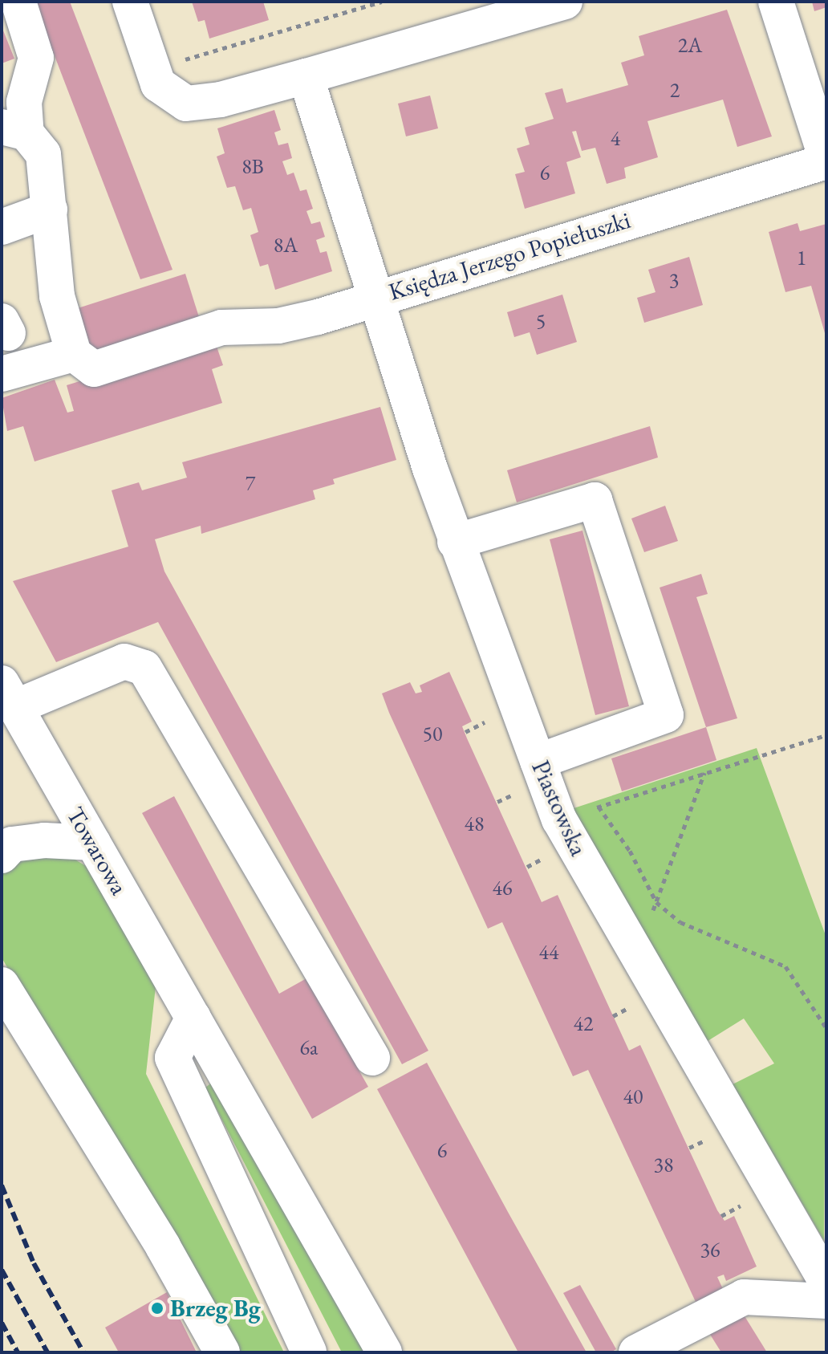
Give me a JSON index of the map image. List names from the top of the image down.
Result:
{
  "streets": {
    "street": ["Księdza Jerzego Popiełuszki", "Piastowska", "Towarowa"]
  },
  "crossings": [
    ["Księdza Jerzego Popiełuszki", "Piastowska"]
  ],
  "places": ["Brzeg Bg"],
  "house_numbers": [
    "2A",
    "2",
    "4",
    "8B",
    "6",
    "8A",
    "1",
    "3",
    "5",
    "7",
    "50",
    "48",
    "46",
    "44",
    "42",
    "6a",
    "40",
    "6",
    "38",
    "36"
  ]
}
